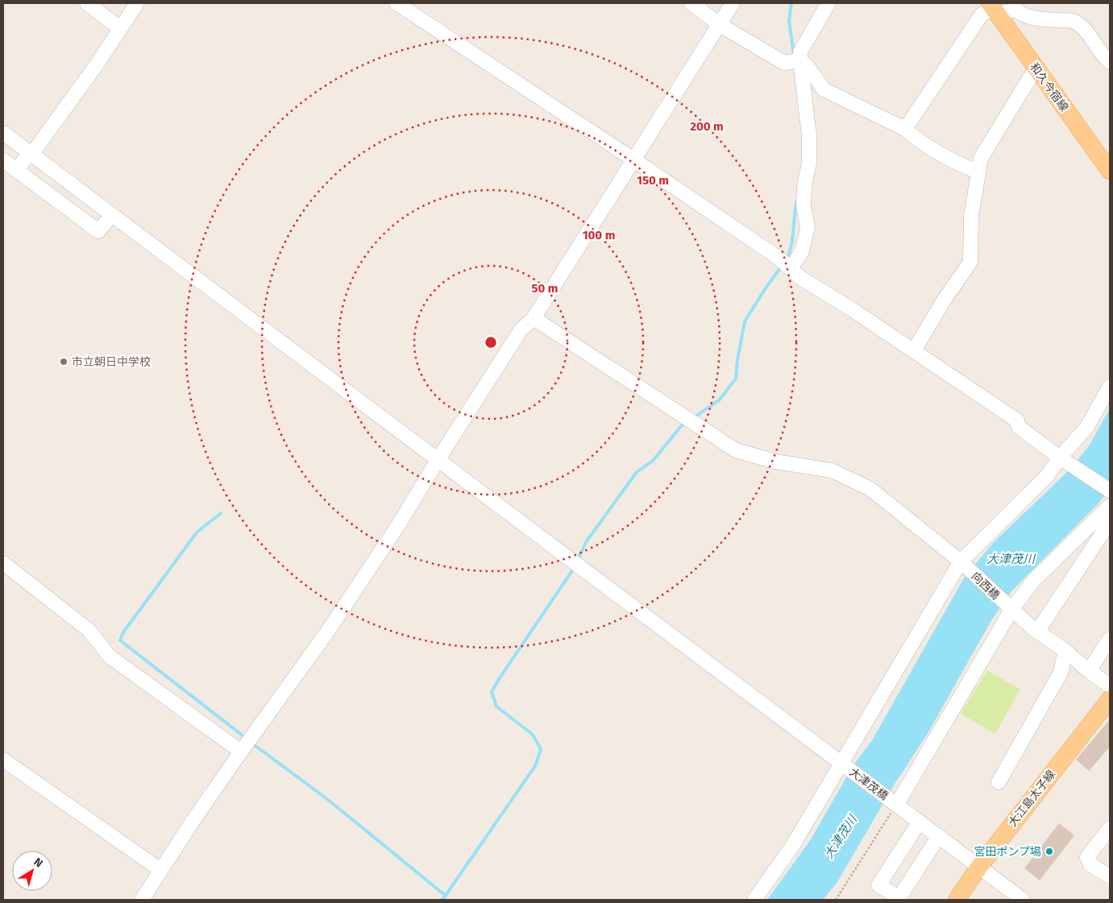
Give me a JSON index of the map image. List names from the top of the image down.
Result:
{
  "streets": {
    "main road": ["和久今宿線", "大江島太子線"],
    "street": ["向西橋", "大津茂橋"]
  },
  "crossings": [
    ["大津茂橋", "大江島太子線"]
  ],
  "water": ["大津茂川"],
  "places": ["市立朝日中学校", "宮田ポンプ場"],
  "north": "top right",
  "rings": [
    "200 m",
    "150 m",
    "100 m",
    "50 m"
  ]
}
